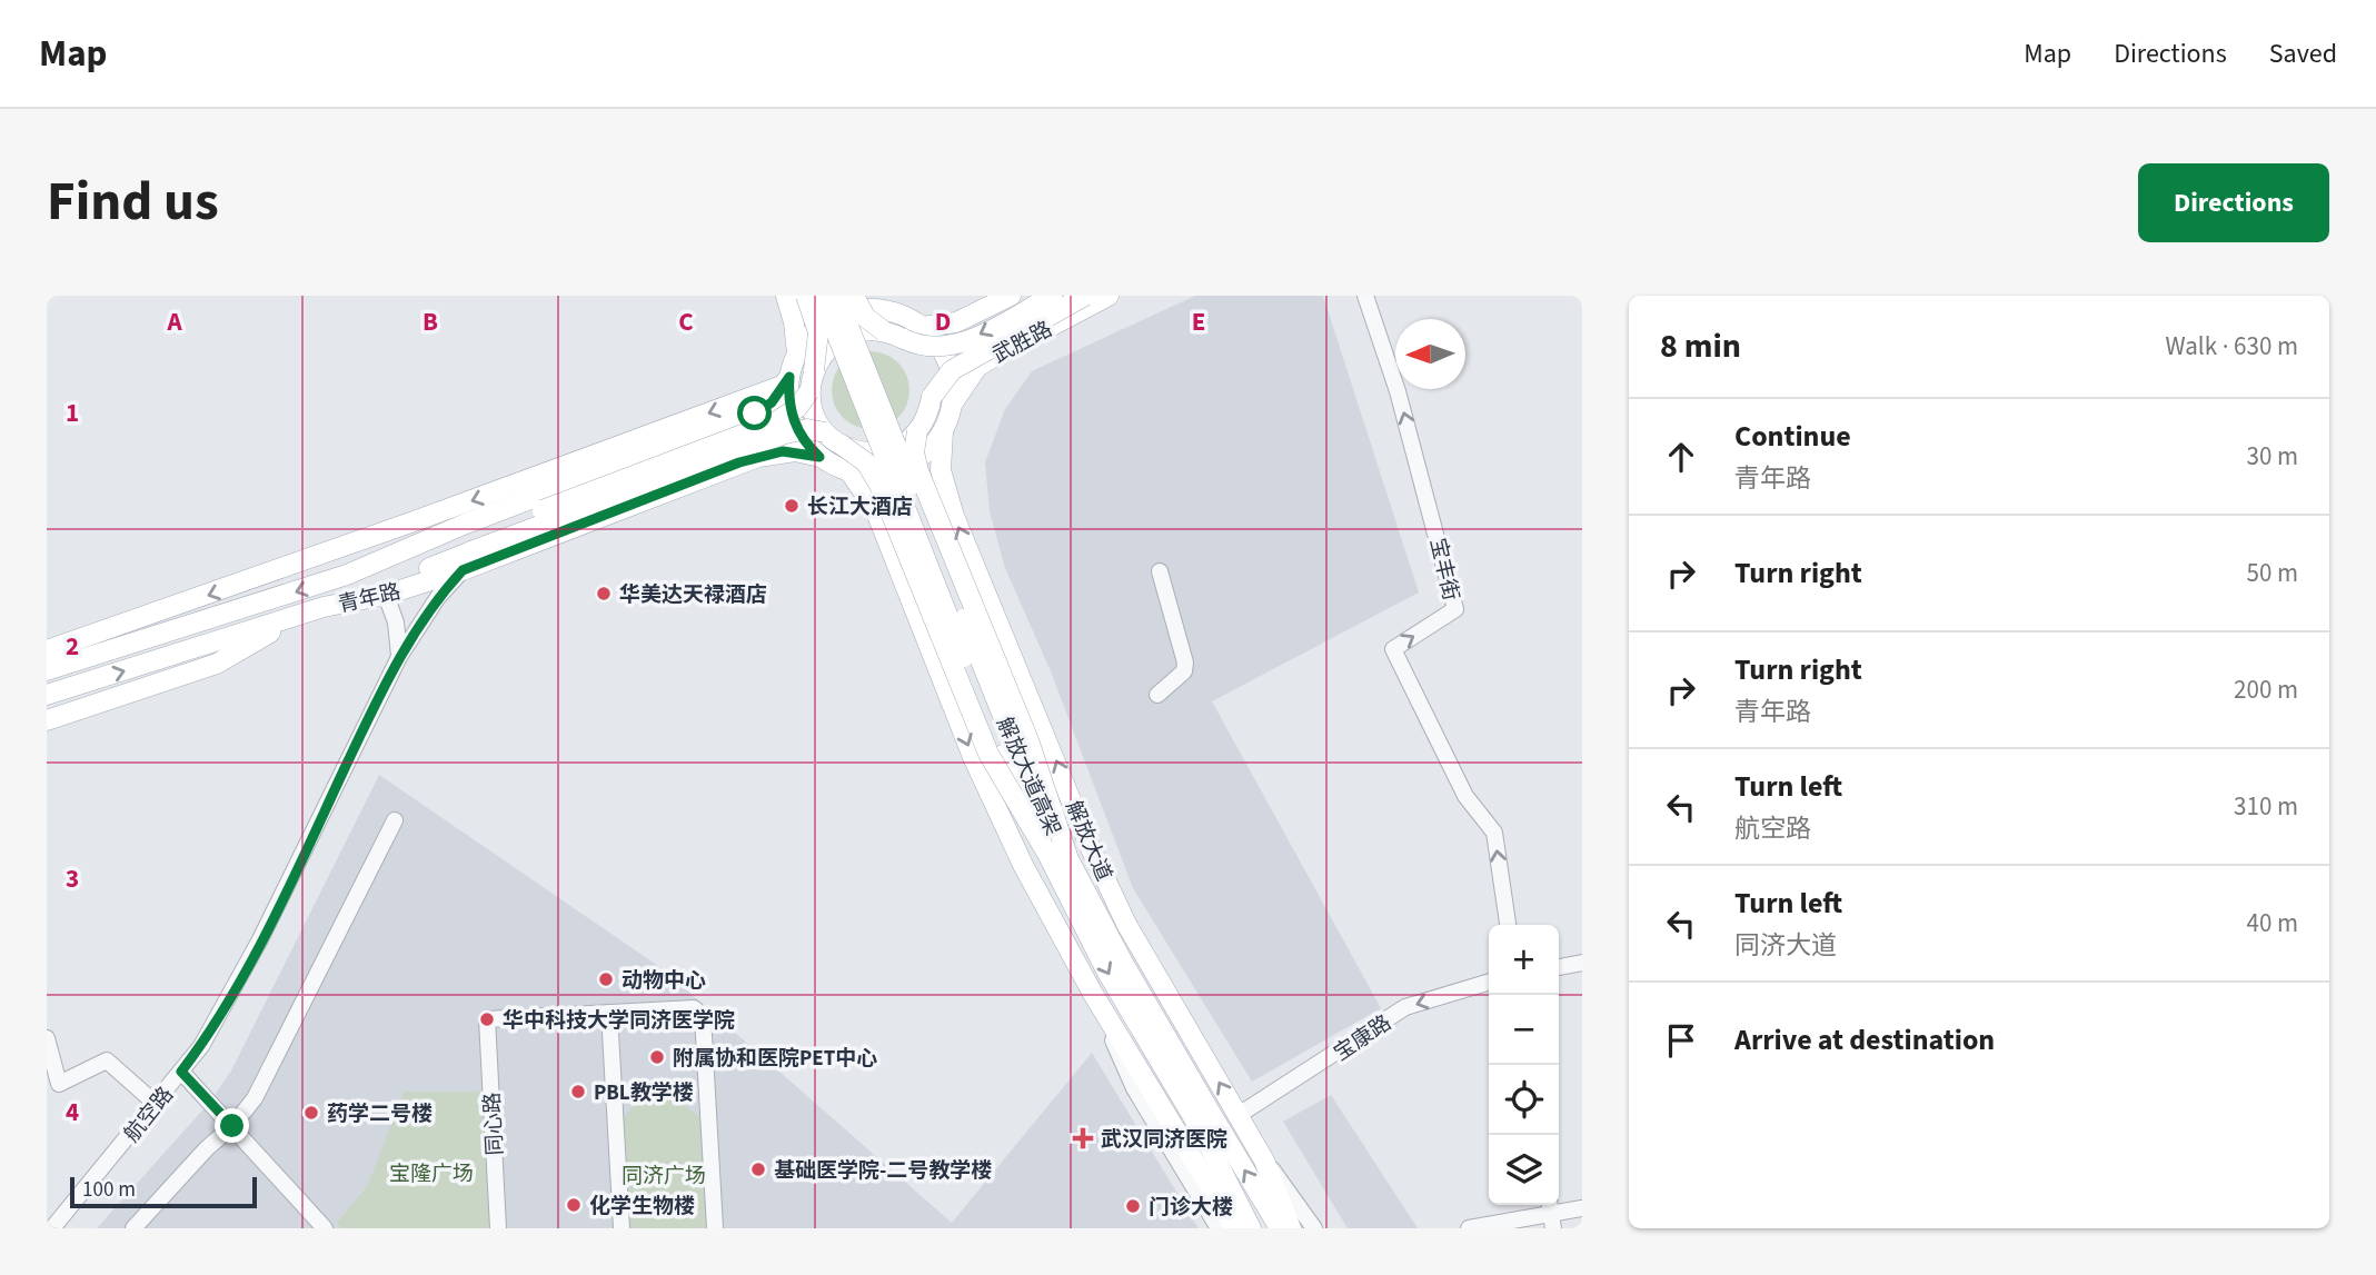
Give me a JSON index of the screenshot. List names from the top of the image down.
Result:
{
  "streets": {
    "main road": [
      "武胜路",
      "青年路",
      "解放大道高架",
      "解放大道"
    ],
    "street": [
      "宝丰街",
      "宝康路",
      "航空路",
      "同心路"
    ]
  },
  "crossings": [
    ["武胜路", "青年路"],
    ["武胜路", "解放大道"],
    ["青年路", "解放大道"],
    ["青年路", "航空路"],
    ["解放大道", "宝康路"]
  ],
  "one_way": ["宝丰街", "宝康路"],
  "parks": ["宝隆广场", "同济广场"],
  "places": {
    "other": [
      "长江大酒店",
      "华美达天禄酒店",
      "动物中心",
      "华中科技大学同济医学院",
      "附属协和医院PET中心",
      "PBL教学楼",
      "药学二号楼",
      "基础医学院-二号教学楼",
      "化学生物楼",
      "门诊大楼"
    ],
    "health": ["武汉同济医院"]
  },
  "scale_bar": "100 m",
  "north": "left",
  "page": {
    "header": "Map",
    "nav": ["Map", "Directions", "Saved"],
    "title": "Find us",
    "buttons": "Directions",
    "heading": ["8 min", "Walk · 630 m"],
    "list": [
      ["Continue", "青年路", "30 m"],
      ["Turn right", "50 m"],
      ["Turn right", "青年路", "200 m"],
      ["Turn left", "航空路", "310 m"],
      ["Turn left", "同济大道", "40 m"],
      "Arrive at destination"
    ],
    "map_buttons": ["+", "−"],
    "scale": "100 m"
  },
  "grid": {
    "columns": [
      "A",
      "B",
      "C",
      "D",
      "E"
    ],
    "rows": [
      "1",
      "2",
      "3",
      "4"
    ]
  }
}
